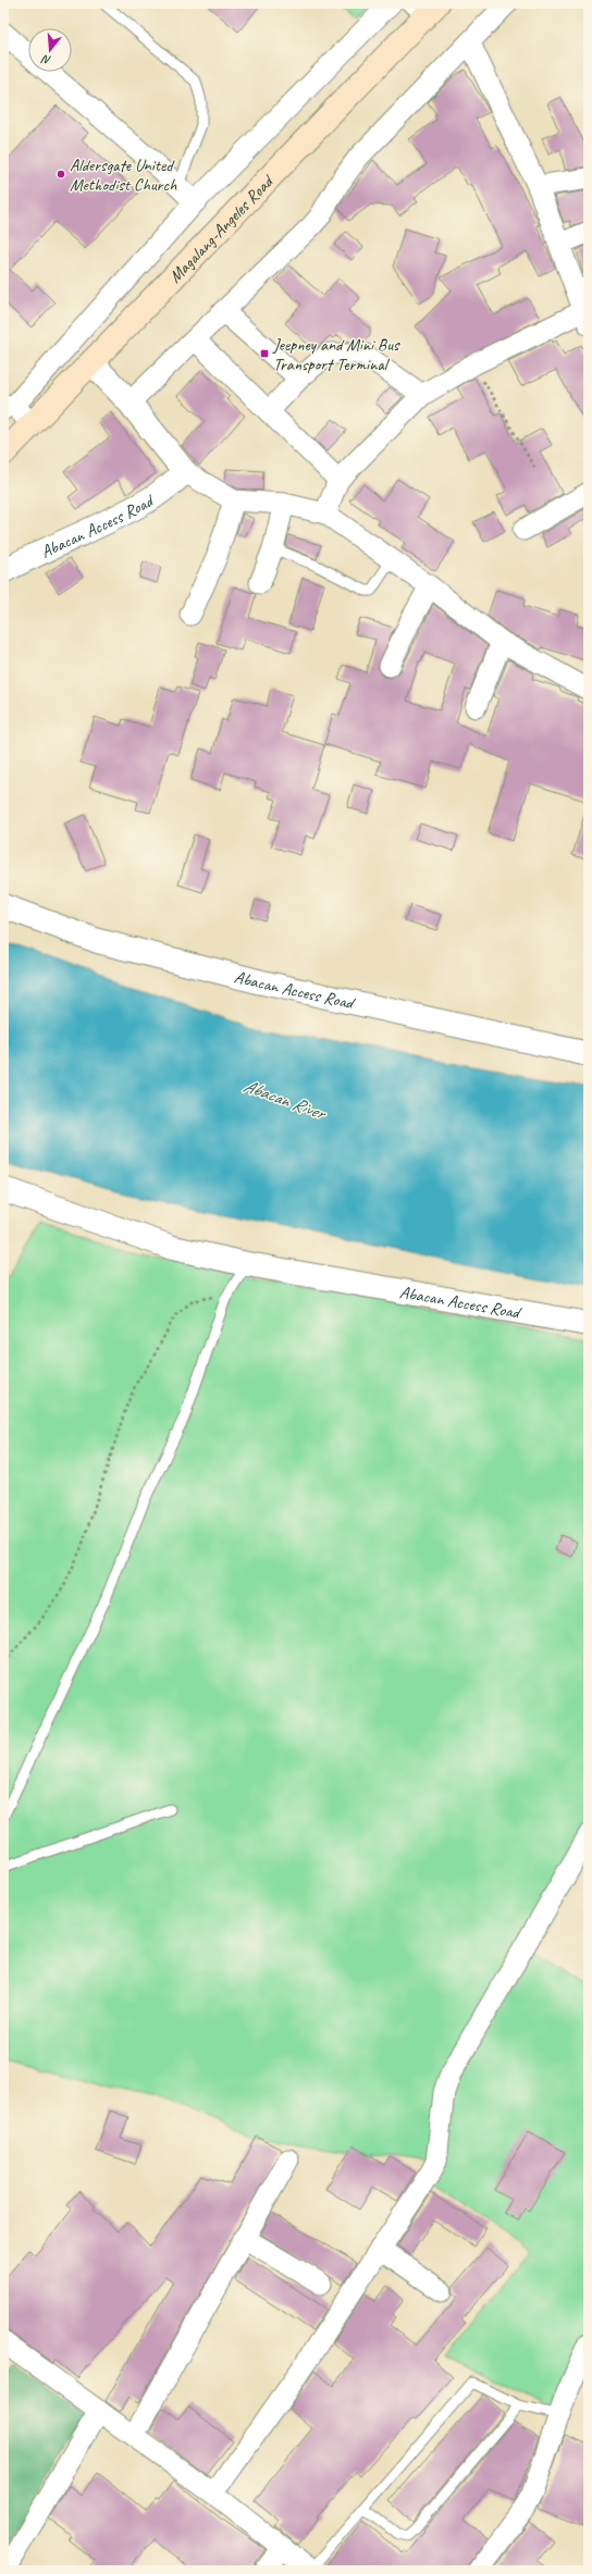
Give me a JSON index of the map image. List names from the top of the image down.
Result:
{
  "streets": {
    "main road": ["Magalang-Angeles Road"],
    "street": ["Abacan Access Road"]
  },
  "water": ["Abacan River"],
  "places": {
    "other": ["Aldersgate United Methodist Church"],
    "transit": ["Jeepney and Mini Bus Transport Terminal"]
  },
  "north": "bottom"
}
